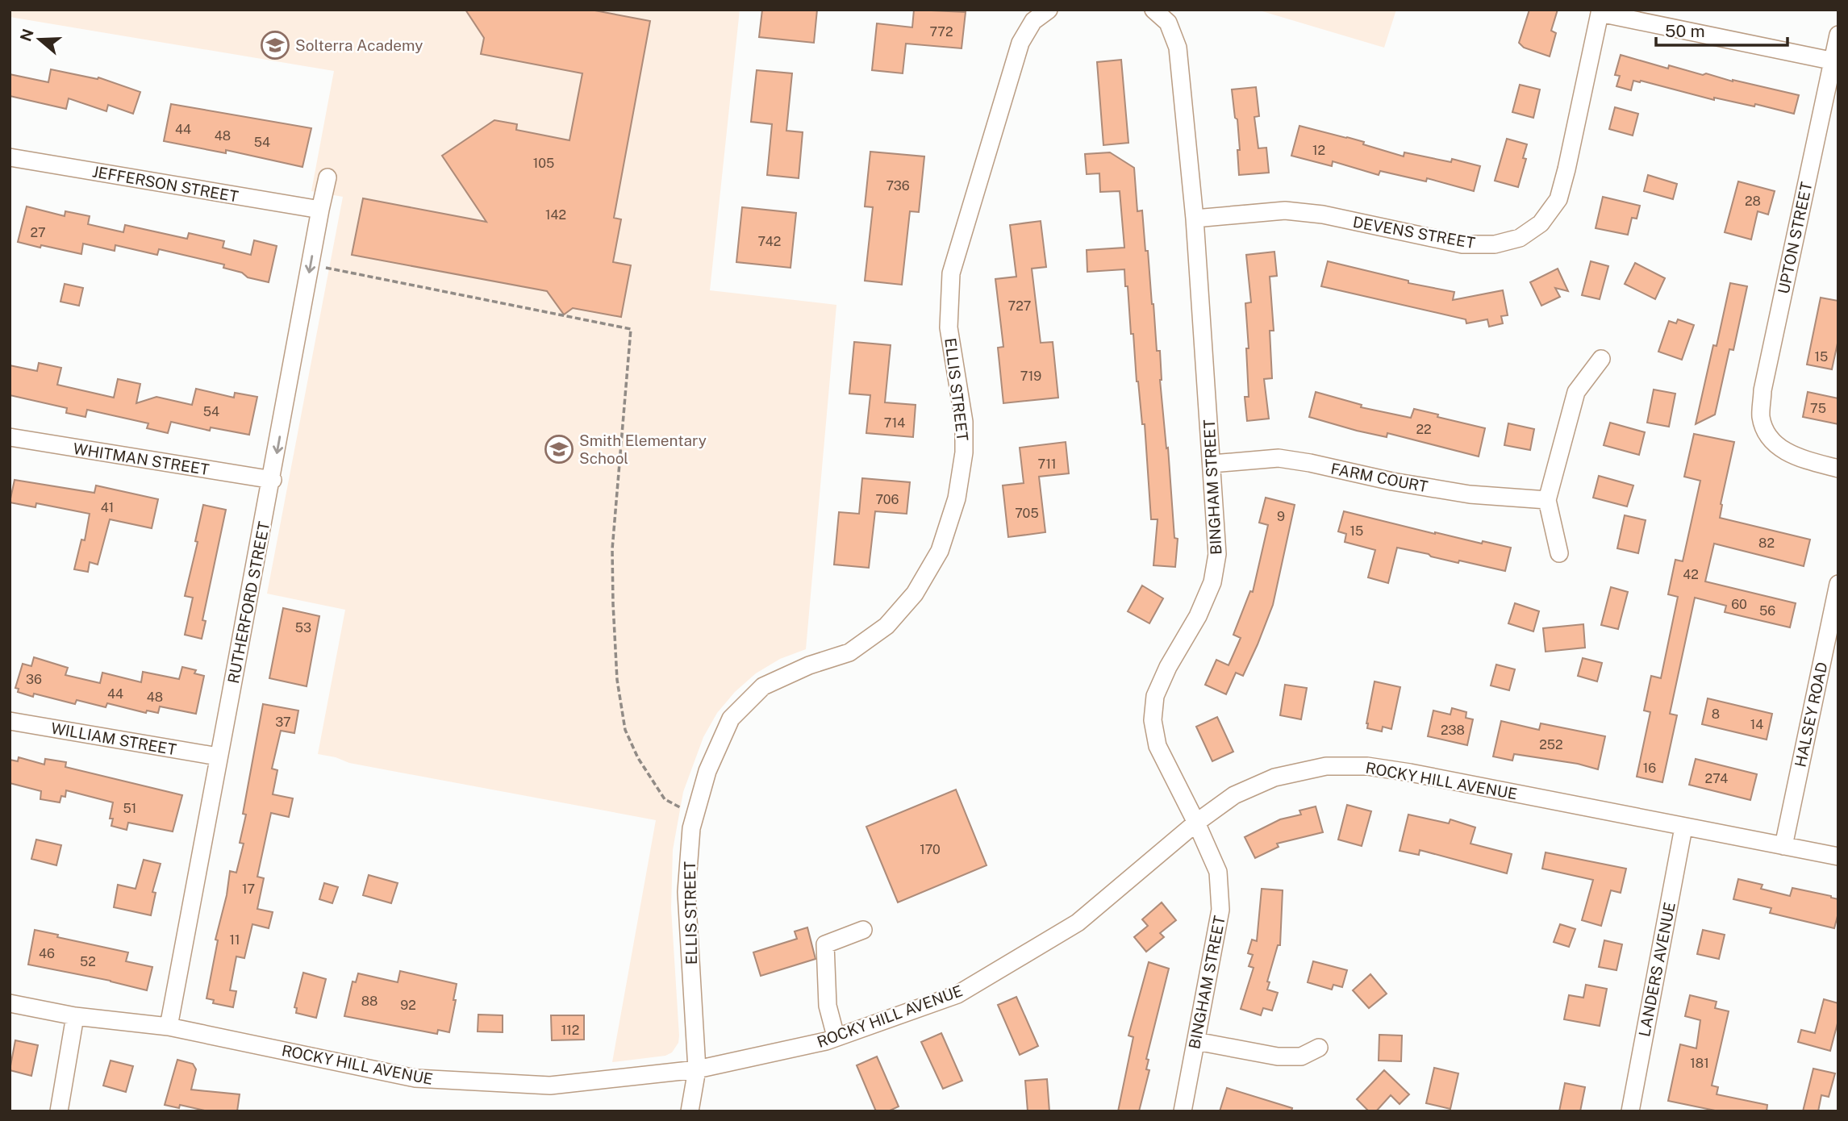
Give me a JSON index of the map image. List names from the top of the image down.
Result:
{
  "streets": {
    "street": [
      "JEFFERSON STREET",
      "DEVENS STREET",
      "UPTON STREET",
      "ELLIS STREET",
      "WHITMAN STREET",
      "FARM COURT",
      "BINGHAM STREET",
      "RUTHERFORD STREET",
      "HALSEY ROAD",
      "WILLIAM STREET",
      "ROCKY HILL AVENUE",
      "LANDERS AVENUE"
    ]
  },
  "crossings": [
    ["JEFFERSON STREET", "RUTHERFORD STREET"],
    ["DEVENS STREET", "BINGHAM STREET"],
    ["ELLIS STREET", "ROCKY HILL AVENUE"],
    ["WHITMAN STREET", "RUTHERFORD STREET"],
    ["FARM COURT", "BINGHAM STREET"],
    ["BINGHAM STREET", "ROCKY HILL AVENUE"],
    ["RUTHERFORD STREET", "WILLIAM STREET"],
    ["RUTHERFORD STREET", "ROCKY HILL AVENUE"],
    ["HALSEY ROAD", "ROCKY HILL AVENUE"],
    ["ROCKY HILL AVENUE", "LANDERS AVENUE"]
  ],
  "places": {
    "school or university": ["Solterra Academy", "Smith Elementary School"]
  },
  "house_numbers": [
    "772",
    "44",
    "48",
    "54",
    "12",
    "105",
    "736",
    "28",
    "142",
    "27",
    "742",
    "727",
    "15",
    "719",
    "75",
    "54",
    "714",
    "22",
    "711",
    "706",
    "41",
    "705",
    "9",
    "15",
    "82",
    "42",
    "60",
    "56",
    "53",
    "36",
    "44",
    "48",
    "8",
    "37",
    "14",
    "238",
    "252",
    "16",
    "274",
    "51",
    "170",
    "17",
    "11",
    "46",
    "52",
    "88",
    "92",
    "112",
    "181"
  ],
  "scale_bar": "50 m",
  "north": "left"
}
